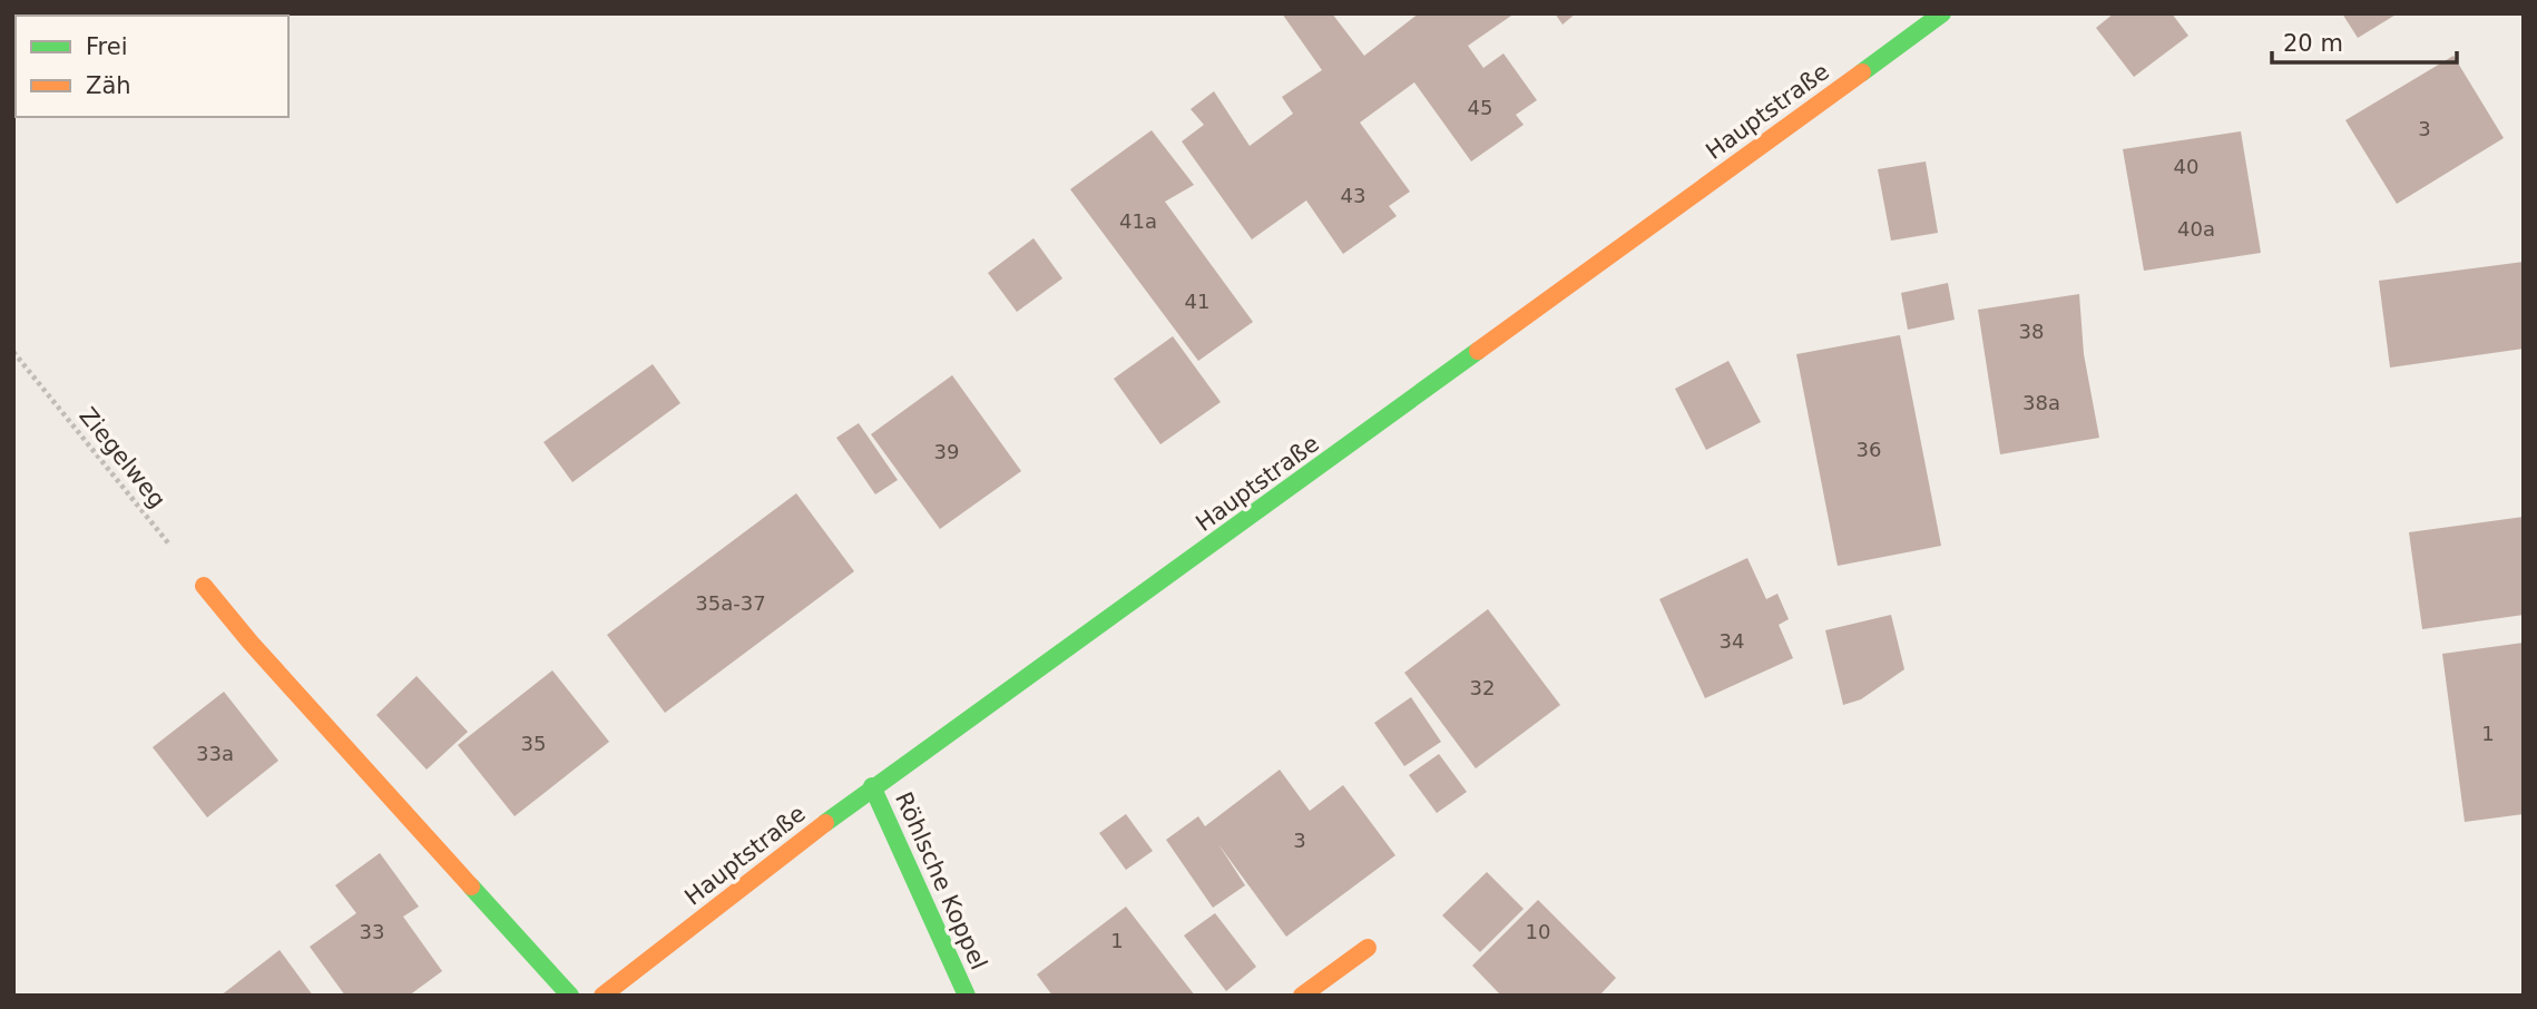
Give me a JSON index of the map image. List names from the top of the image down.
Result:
{
  "streets": {
    "main road": ["Hauptstraße", "Röhlsche Koppel"],
    "path": ["Ziegelweg"]
  },
  "crossings": [
    ["Hauptstraße", "Röhlsche Koppel"]
  ],
  "house_numbers": [
    "45",
    "3",
    "40",
    "43",
    "41a",
    "40a",
    "41",
    "38",
    "38a",
    "36",
    "39",
    "35a-37",
    "34",
    "32",
    "1",
    "35",
    "33a",
    "3",
    "33",
    "10",
    "1"
  ],
  "legend": ["Frei", "Zäh"],
  "scale_bar": "20 m"
}
